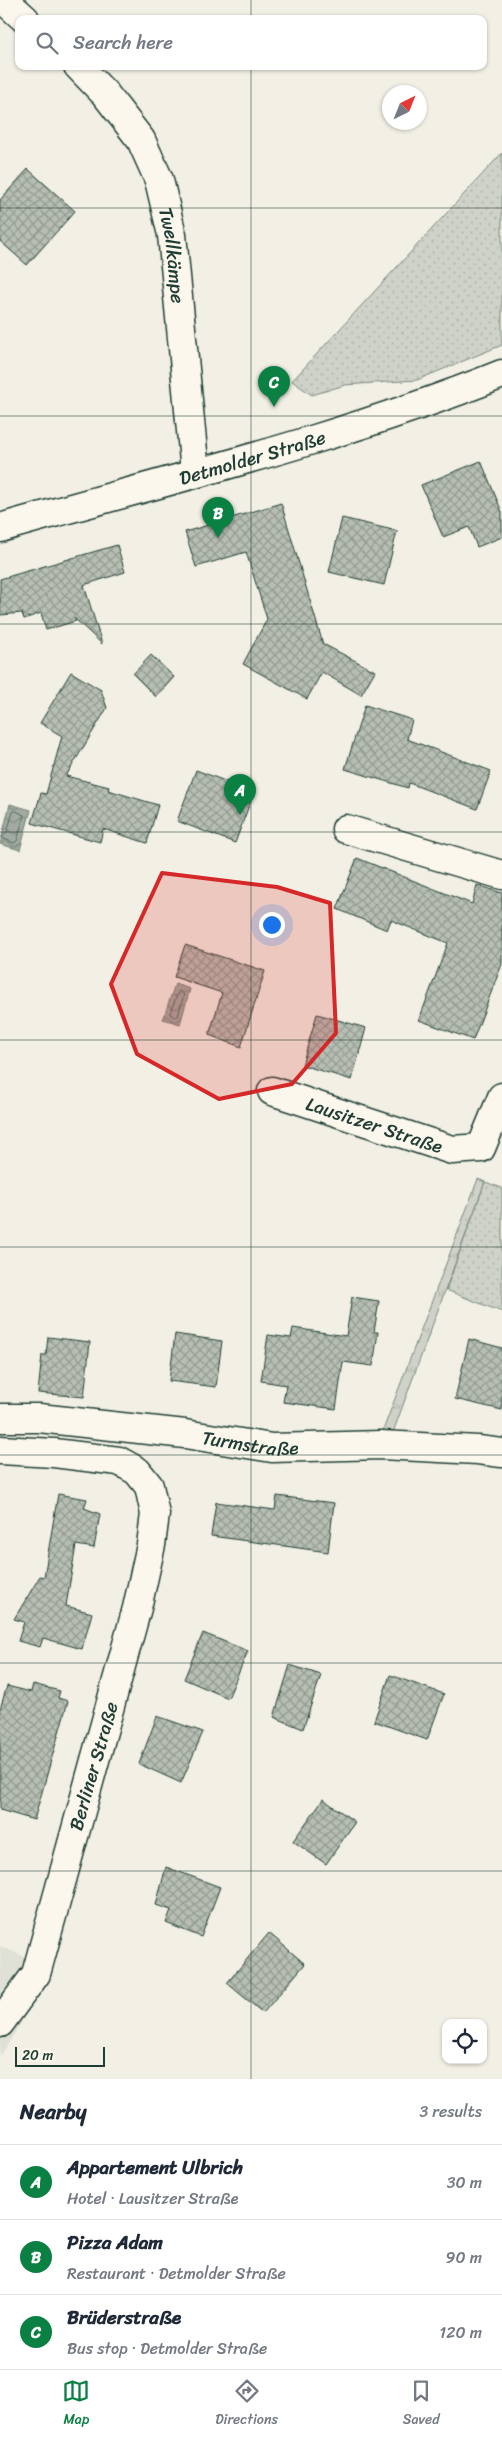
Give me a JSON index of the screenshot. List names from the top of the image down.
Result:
{
  "streets": {
    "street": [
      "Twellkämpe",
      "Detmolder Straße",
      "Lausitzer Straße",
      "Turmstraße",
      "Berliner Straße"
    ]
  },
  "crossings": [
    ["Twellkämpe", "Detmolder Straße"]
  ],
  "scale_bar": "20 m",
  "north": "top right",
  "page": {
    "search": "Search here",
    "pins": ["C", "B", "A"],
    "scale": "20 m",
    "heading": ["Nearby", "3 results"],
    "list": [
      {
        "mark": "A",
        "name": "Appartement Ulbrich",
        "note": "Hotel · Lausitzer Straße",
        "value": "30 m"
      },
      {
        "mark": "B",
        "name": "Pizza Adam",
        "note": "Restaurant · Detmolder Straße",
        "value": "90 m"
      },
      {
        "mark": "C",
        "name": "Brüderstraße",
        "note": "Bus stop · Detmolder Straße",
        "value": "120 m"
      }
    ],
    "nav": ["Map", "Directions", "Saved"]
  }
}
